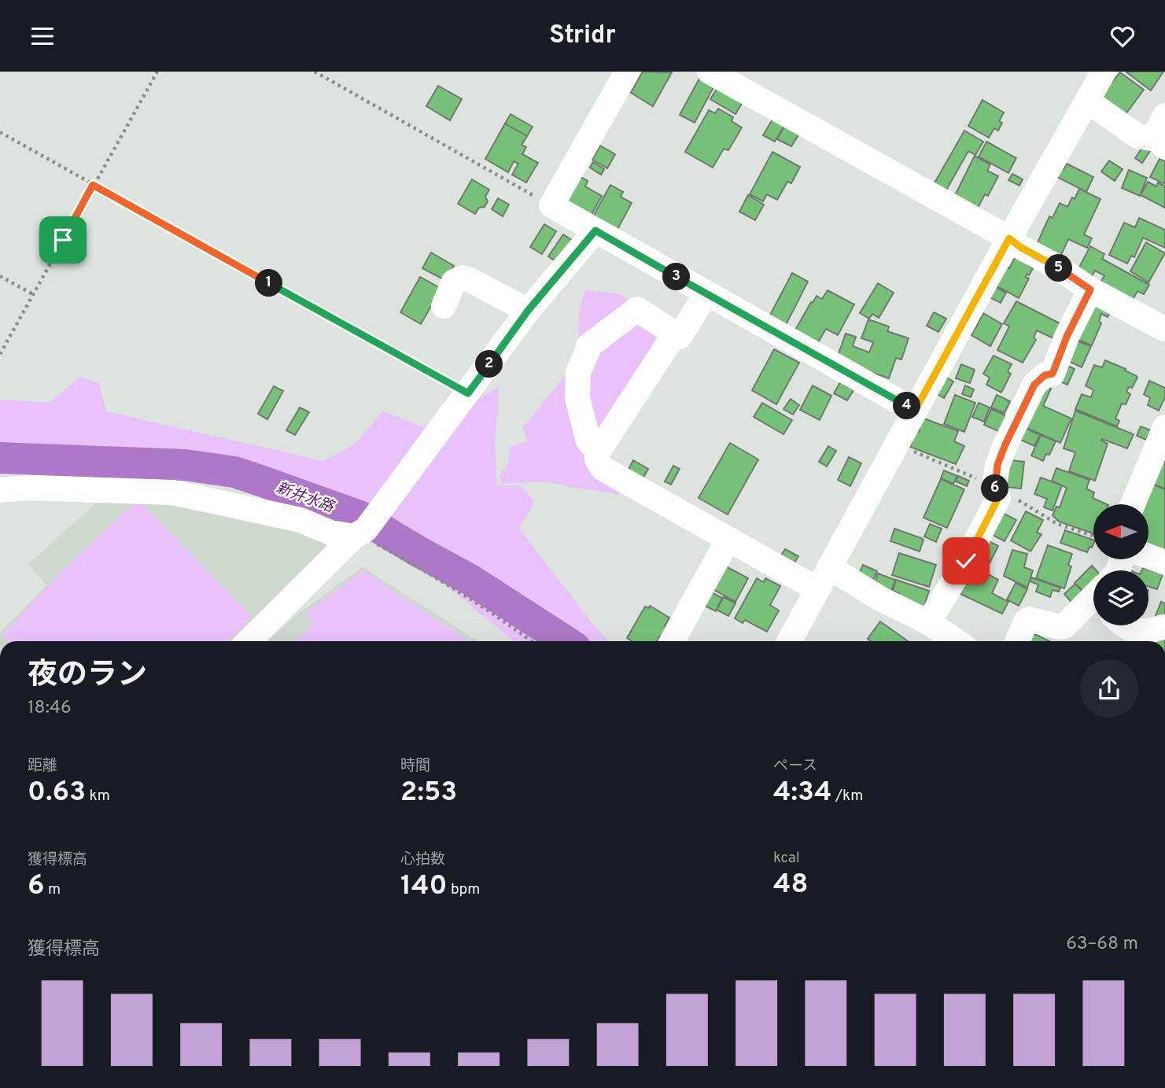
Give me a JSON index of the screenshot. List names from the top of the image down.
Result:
{
  "water": ["新井水路"],
  "north": "left",
  "page": {
    "header": "Stridr",
    "pins": [
      "5",
      "3",
      "1",
      "2",
      "4",
      "6"
    ],
    "heading": ["夜のラン", "18:46"],
    "stats": [
      ["距離", "0.63 km"],
      ["時間", "2:53"],
      ["ペース", "4:34 /km"],
      ["獲得標高", "6 m"],
      ["心拍数", "140 bpm"],
      ["kcal", "48"]
    ],
    "chart": ["獲得標高", "63–68 m"]
  }
}
